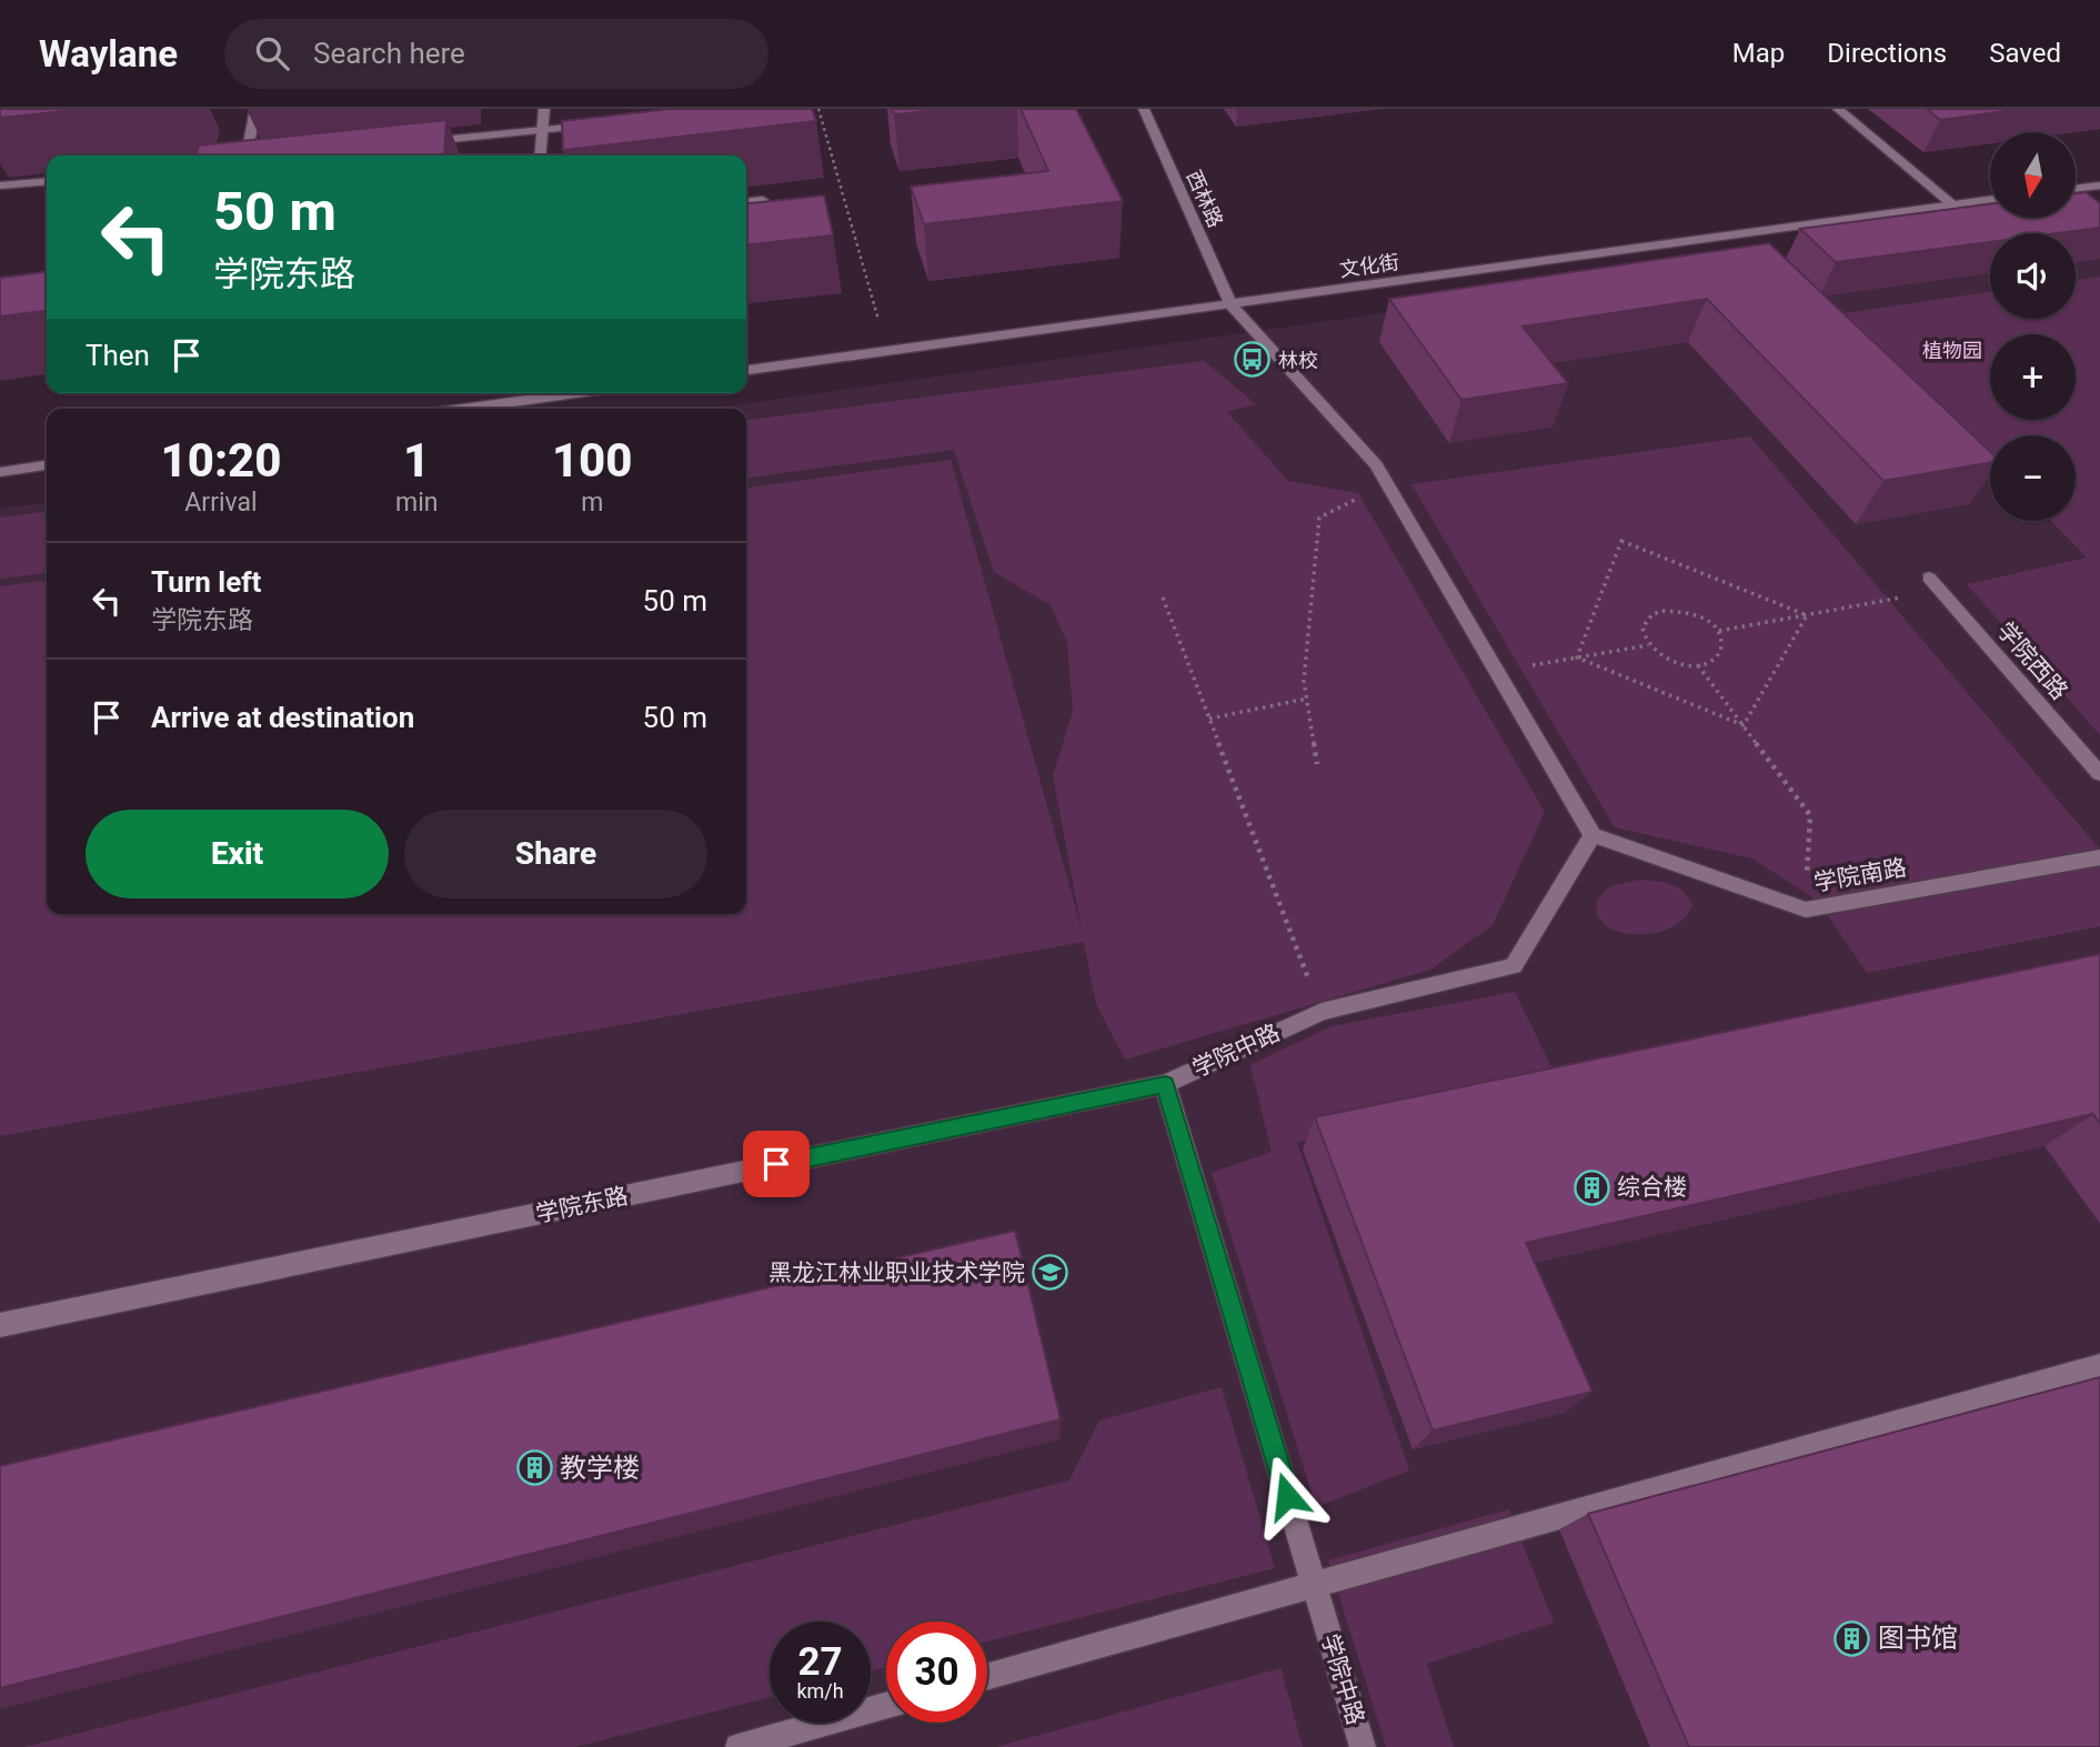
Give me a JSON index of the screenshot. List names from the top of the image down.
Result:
{
  "streets": {
    "street": [
      "西林路",
      "文化街",
      "学院西路",
      "学院南路",
      "学院中路",
      "学院东路"
    ]
  },
  "crossings": [
    ["西林路", "文化街"],
    ["西林路", "学院南路"],
    ["西林路", "学院中路"],
    ["学院南路", "学院中路"],
    ["学院中路", "学院东路"]
  ],
  "parks": ["植物园"],
  "places": {
    "bus stop": ["林校"],
    "building": ["综合楼", "教学楼", "图书馆"],
    "school or university": ["黑龙江林业职业技术学院"]
  },
  "north": "bottom",
  "page": {
    "header": "Waylane",
    "search": "Search here",
    "nav": ["Map", "Directions", "Saved"],
    "map_buttons": ["+", "−"],
    "turn": ["50 m", "学院东路"],
    "then": "Then",
    "eta": [
      "10:20",
      "Arrival",
      "1",
      "min",
      "100",
      "m"
    ],
    "list": [
      {
        "name": "Turn left",
        "note": "学院东路",
        "value": "50 m"
      },
      {
        "name": "Arrive at destination",
        "value": "50 m"
      }
    ],
    "buttons": ["Exit", "Share"],
    "speed": "27 km/h",
    "limit": "30"
  }
}
